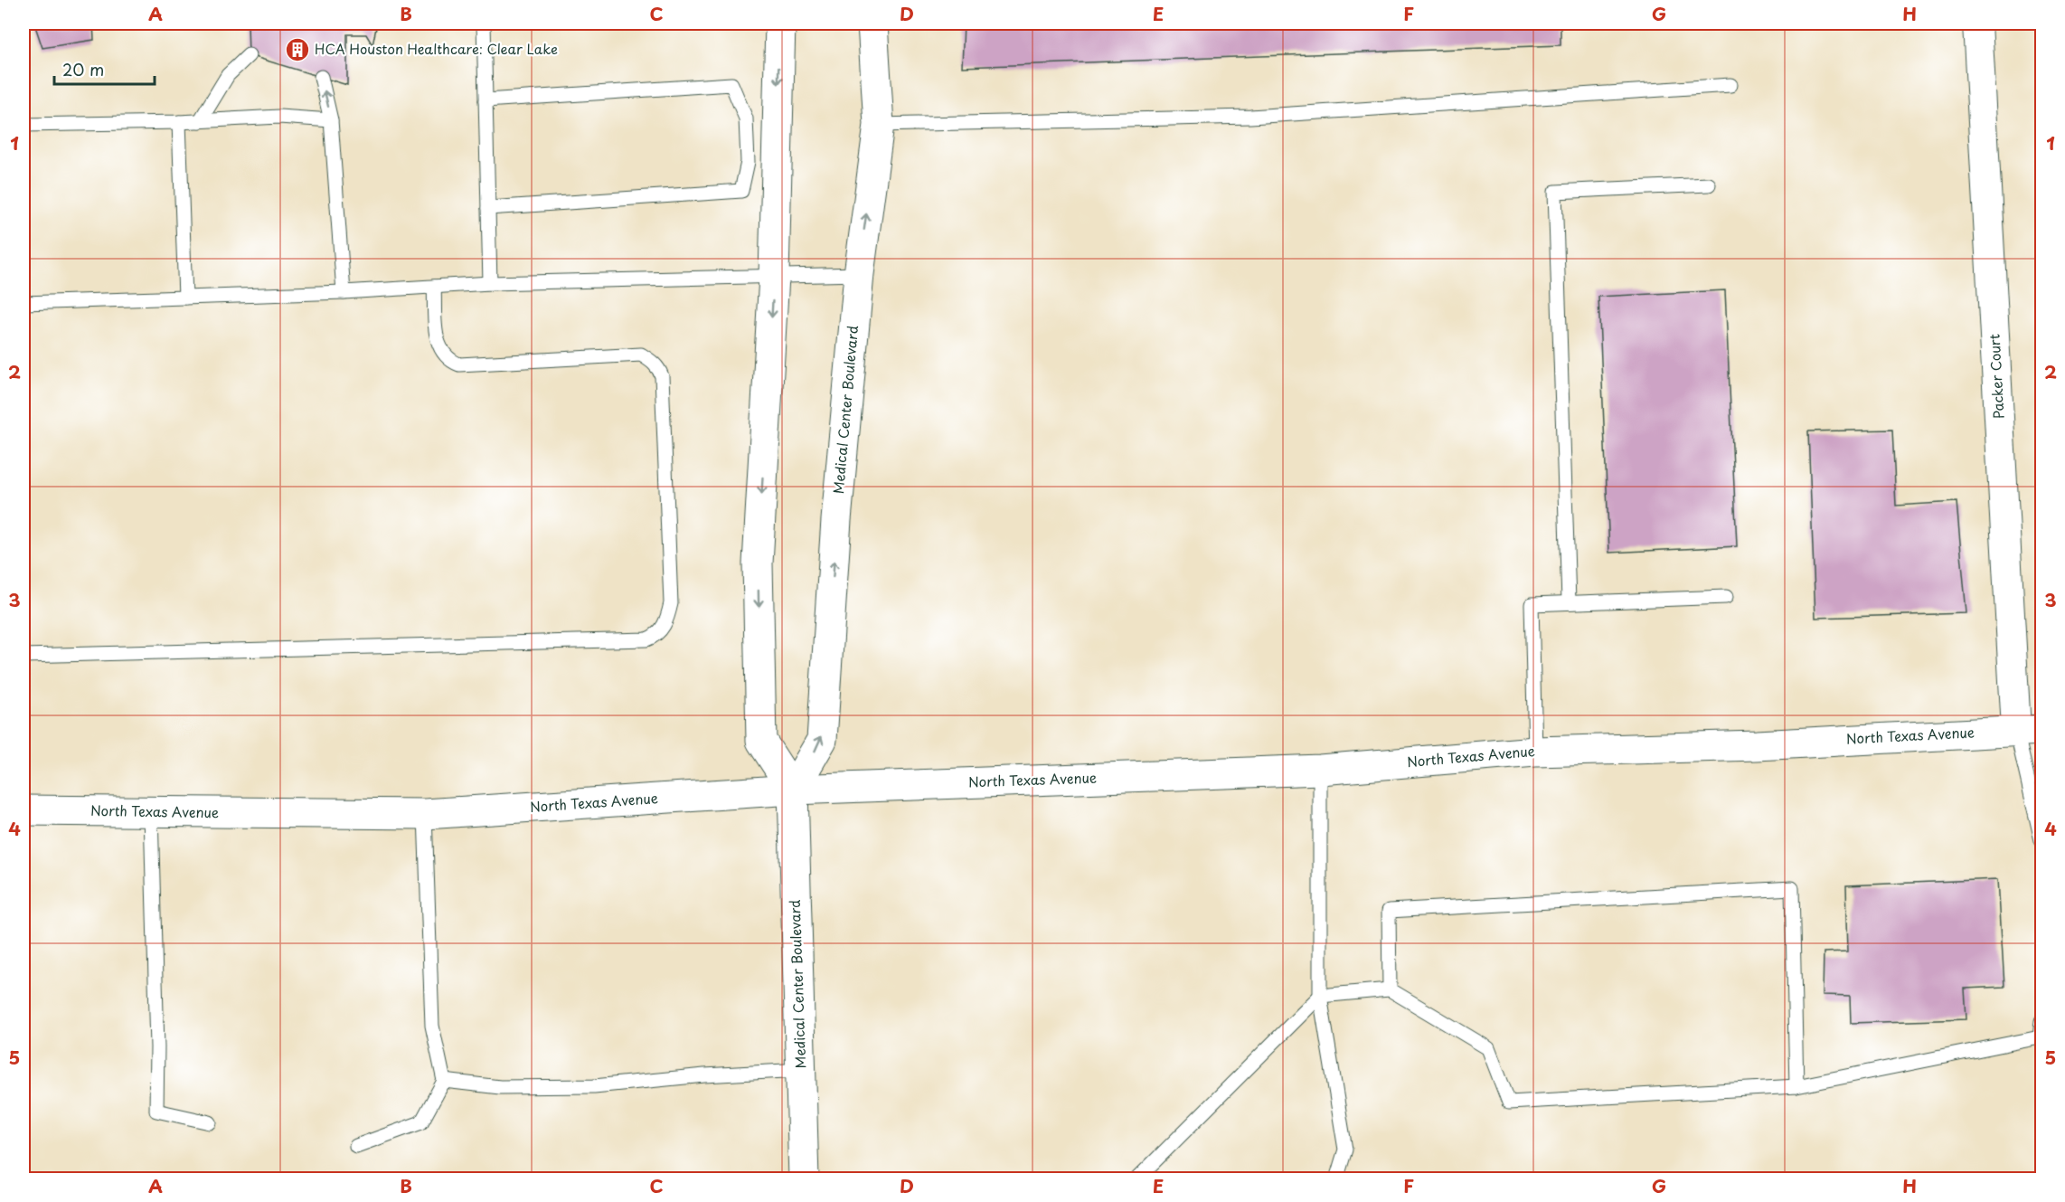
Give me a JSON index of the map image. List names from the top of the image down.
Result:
{
  "streets": {
    "street": ["Packer Court", "Medical Center Boulevard", "North Texas Avenue"]
  },
  "crossings": [
    ["Packer Court", "North Texas Avenue"],
    ["Medical Center Boulevard", "North Texas Avenue"]
  ],
  "places": {
    "building": ["HCA Houston Healthcare: Clear Lake"]
  },
  "scale_bar": "20 m",
  "grid": {
    "columns": [
      "A",
      "B",
      "C",
      "D",
      "E",
      "F",
      "G",
      "H"
    ],
    "rows": [
      "1",
      "2",
      "3",
      "4",
      "5"
    ]
  }
}
